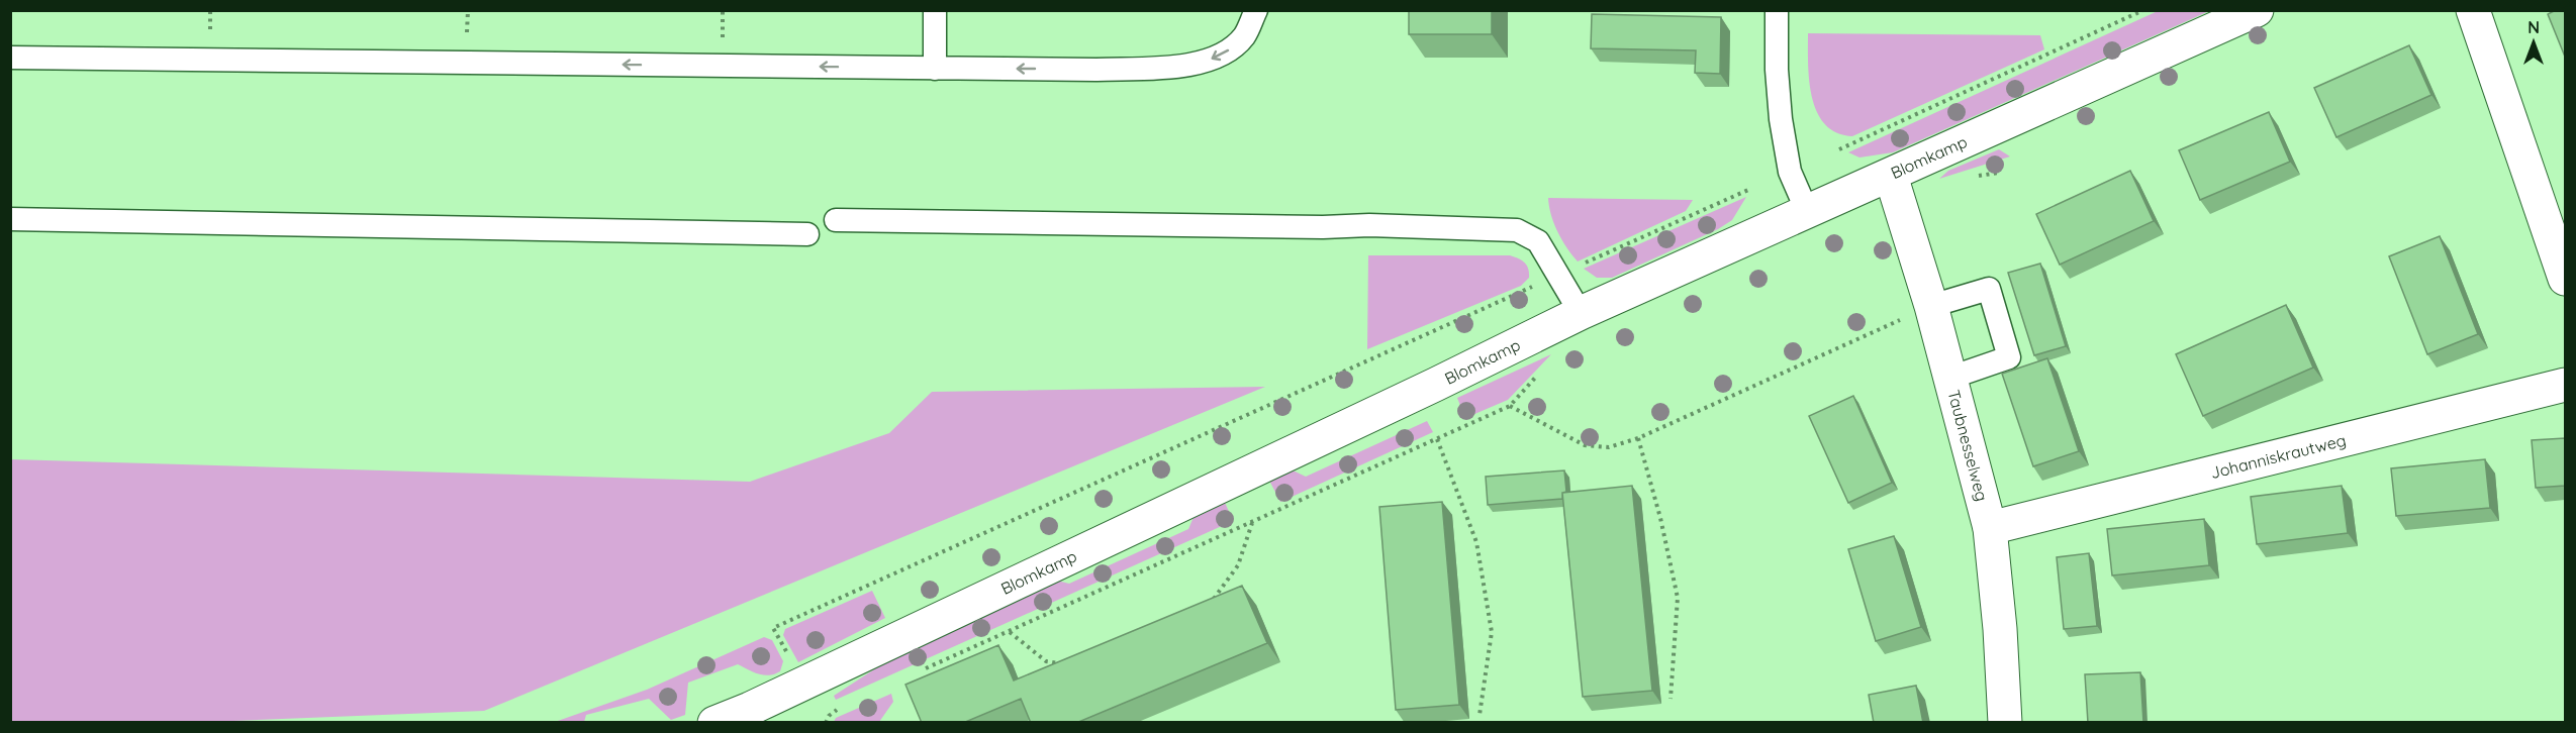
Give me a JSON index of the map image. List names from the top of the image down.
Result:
{
  "streets": {
    "street": ["Blomkamp", "Taubnesselweg", "Johanniskrautweg"]
  },
  "crossings": [
    ["Blomkamp", "Taubnesselweg"],
    ["Taubnesselweg", "Johanniskrautweg"]
  ],
  "north": "top"
}
